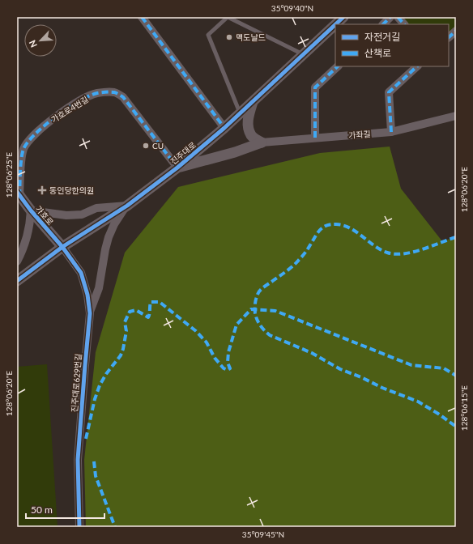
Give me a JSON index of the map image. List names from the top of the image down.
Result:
{
  "streets": {
    "street": [
      "가호로4번길",
      "가좌길",
      "진주대로",
      "가호로",
      "진주대로629번길"
    ]
  },
  "crossings": [
    ["가호로4번길", "진주대로"],
    ["가호로4번길", "가호로"],
    ["진주대로", "가호로"],
    ["진주대로", "진주대로629번길"],
    ["가호로", "진주대로629번길"]
  ],
  "places": {
    "other": ["맥도날드", "CU"],
    "health": ["동인당한의원"]
  },
  "legend": ["자전거길", "산책로"],
  "scale_bar": "50 m",
  "north": "bottom left",
  "coordinates": [
    "35°09'40\"N",
    "128°06'25\"E",
    "128°06'20\"E",
    "128°06'15\"E",
    "35°09'45\"N"
  ]
}
